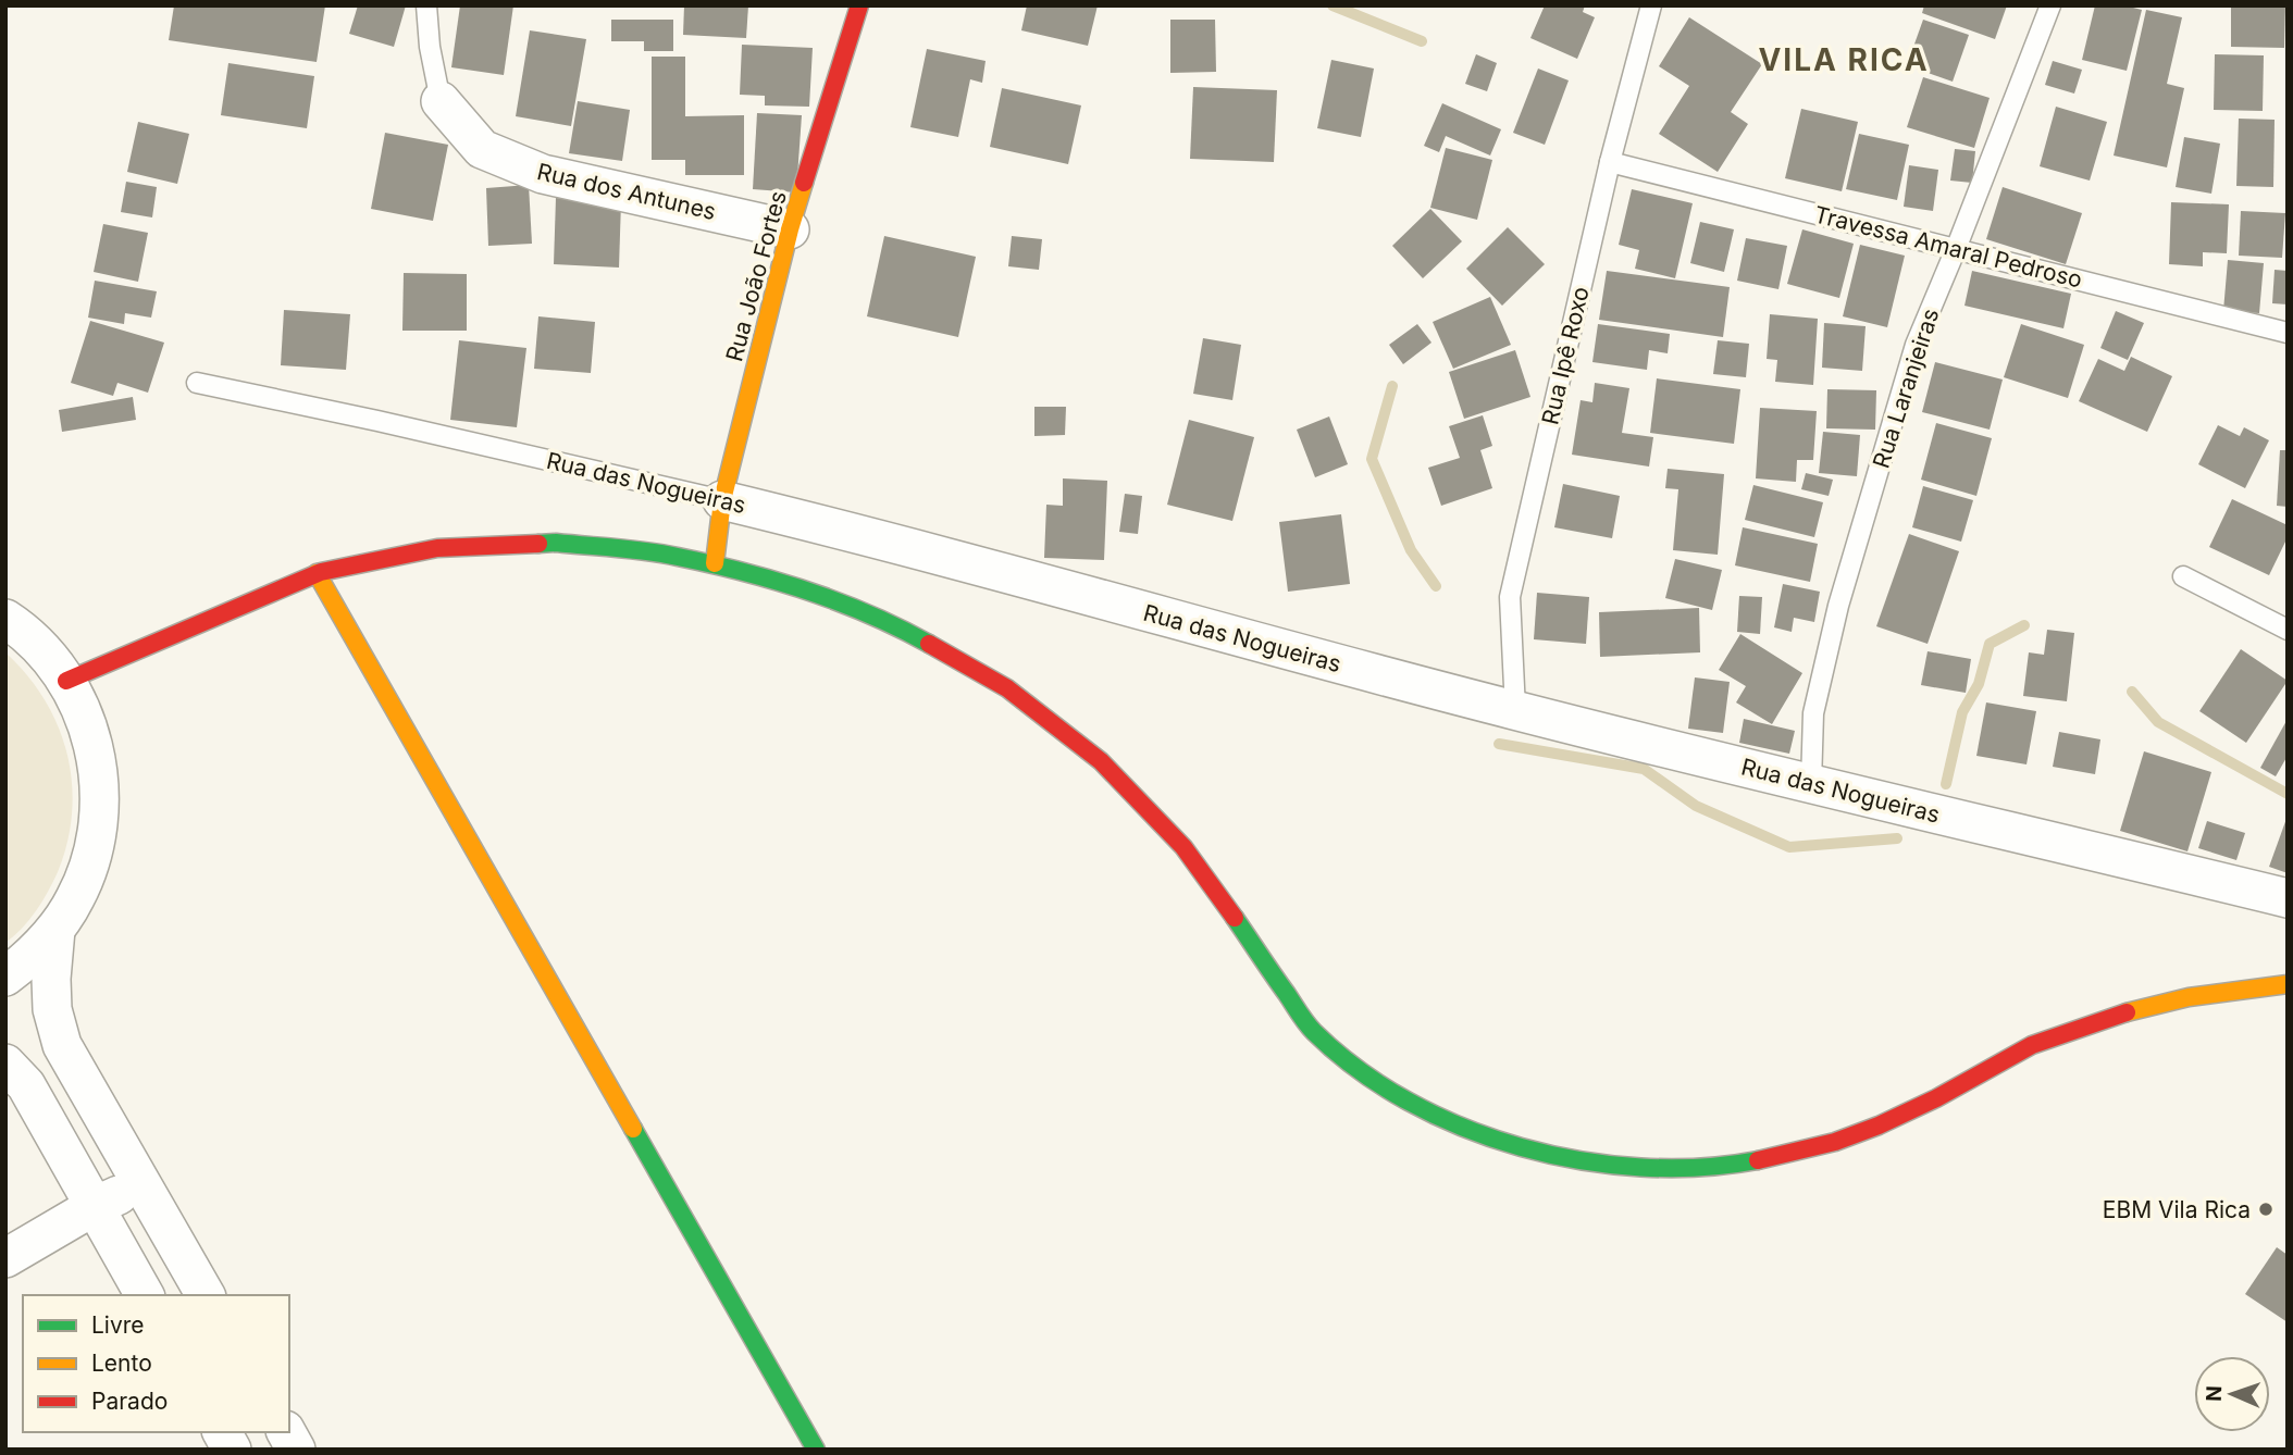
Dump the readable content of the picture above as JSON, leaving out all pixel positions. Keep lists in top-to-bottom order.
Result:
{
  "streets": {
    "street": ["Rua dos Antunes", "Rua João Fortes", "Rua das Nogueiras"],
    "lane": ["Travessa Amaral Pedroso", "Rua Ipê Roxo", "Rua Laranjeiras"]
  },
  "crossings": [
    ["Rua dos Antunes", "Rua João Fortes"],
    ["Travessa Amaral Pedroso", "Rua Ipê Roxo"],
    ["Travessa Amaral Pedroso", "Rua Laranjeiras"],
    ["Rua João Fortes", "Rua das Nogueiras"],
    ["Rua Ipê Roxo", "Rua das Nogueiras"],
    ["Rua Laranjeiras", "Rua das Nogueiras"]
  ],
  "districts": ["VILA RICA"],
  "places": ["EBM Vila Rica"],
  "legend": ["Livre", "Lento", "Parado"],
  "north": "left"
}
